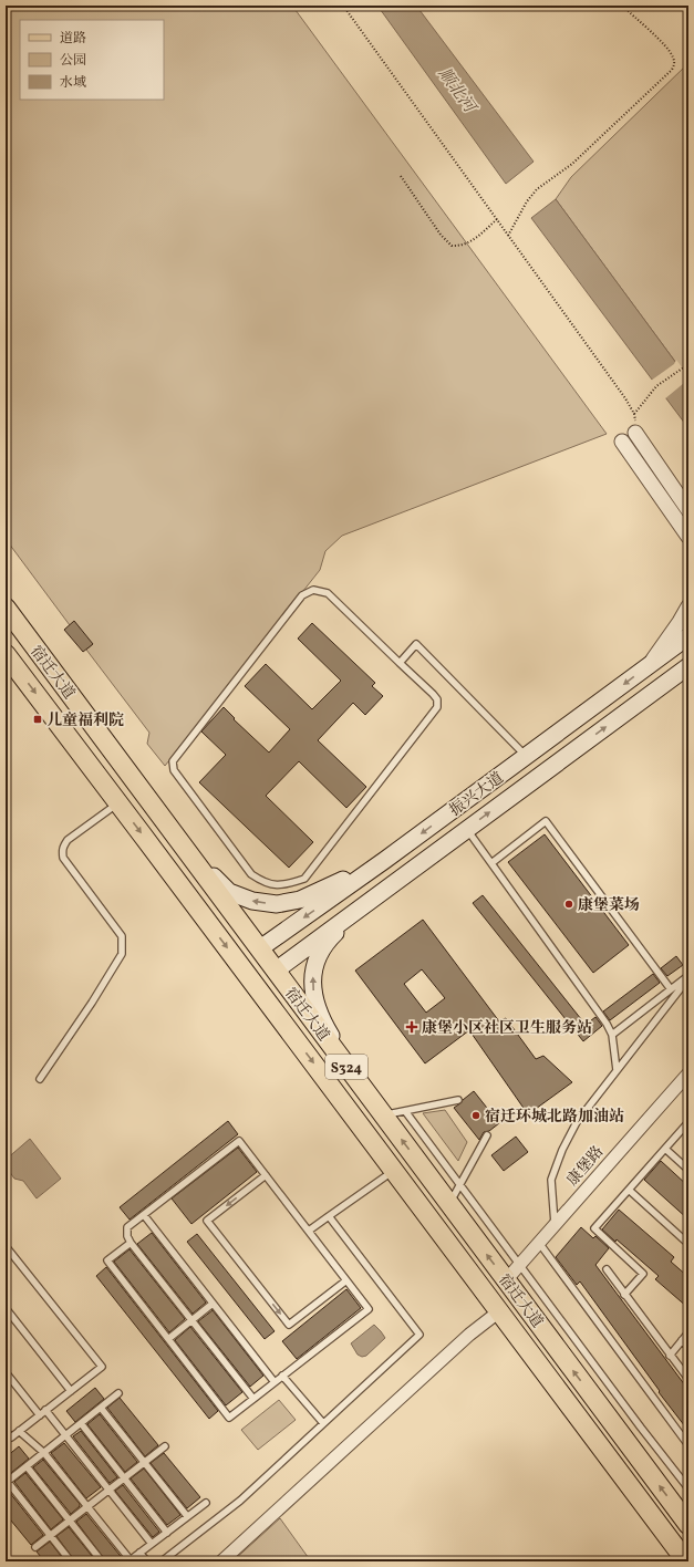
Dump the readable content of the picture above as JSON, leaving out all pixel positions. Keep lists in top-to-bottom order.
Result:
{
  "streets": {
    "main road": ["宿迁大道", "振兴大道", "S324"],
    "street": ["康堡路"]
  },
  "crossings": [
    ["宿迁大道", "振兴大道"],
    ["宿迁大道", "康堡路"]
  ],
  "water": ["顺北河"],
  "places": {
    "transit": ["儿童福利院"],
    "other": ["康堡菜场", "宿迁环城北路加油站"],
    "health": ["康堡小区社区卫生服务站"]
  },
  "legend": ["道路", "公园", "水域"]
}
